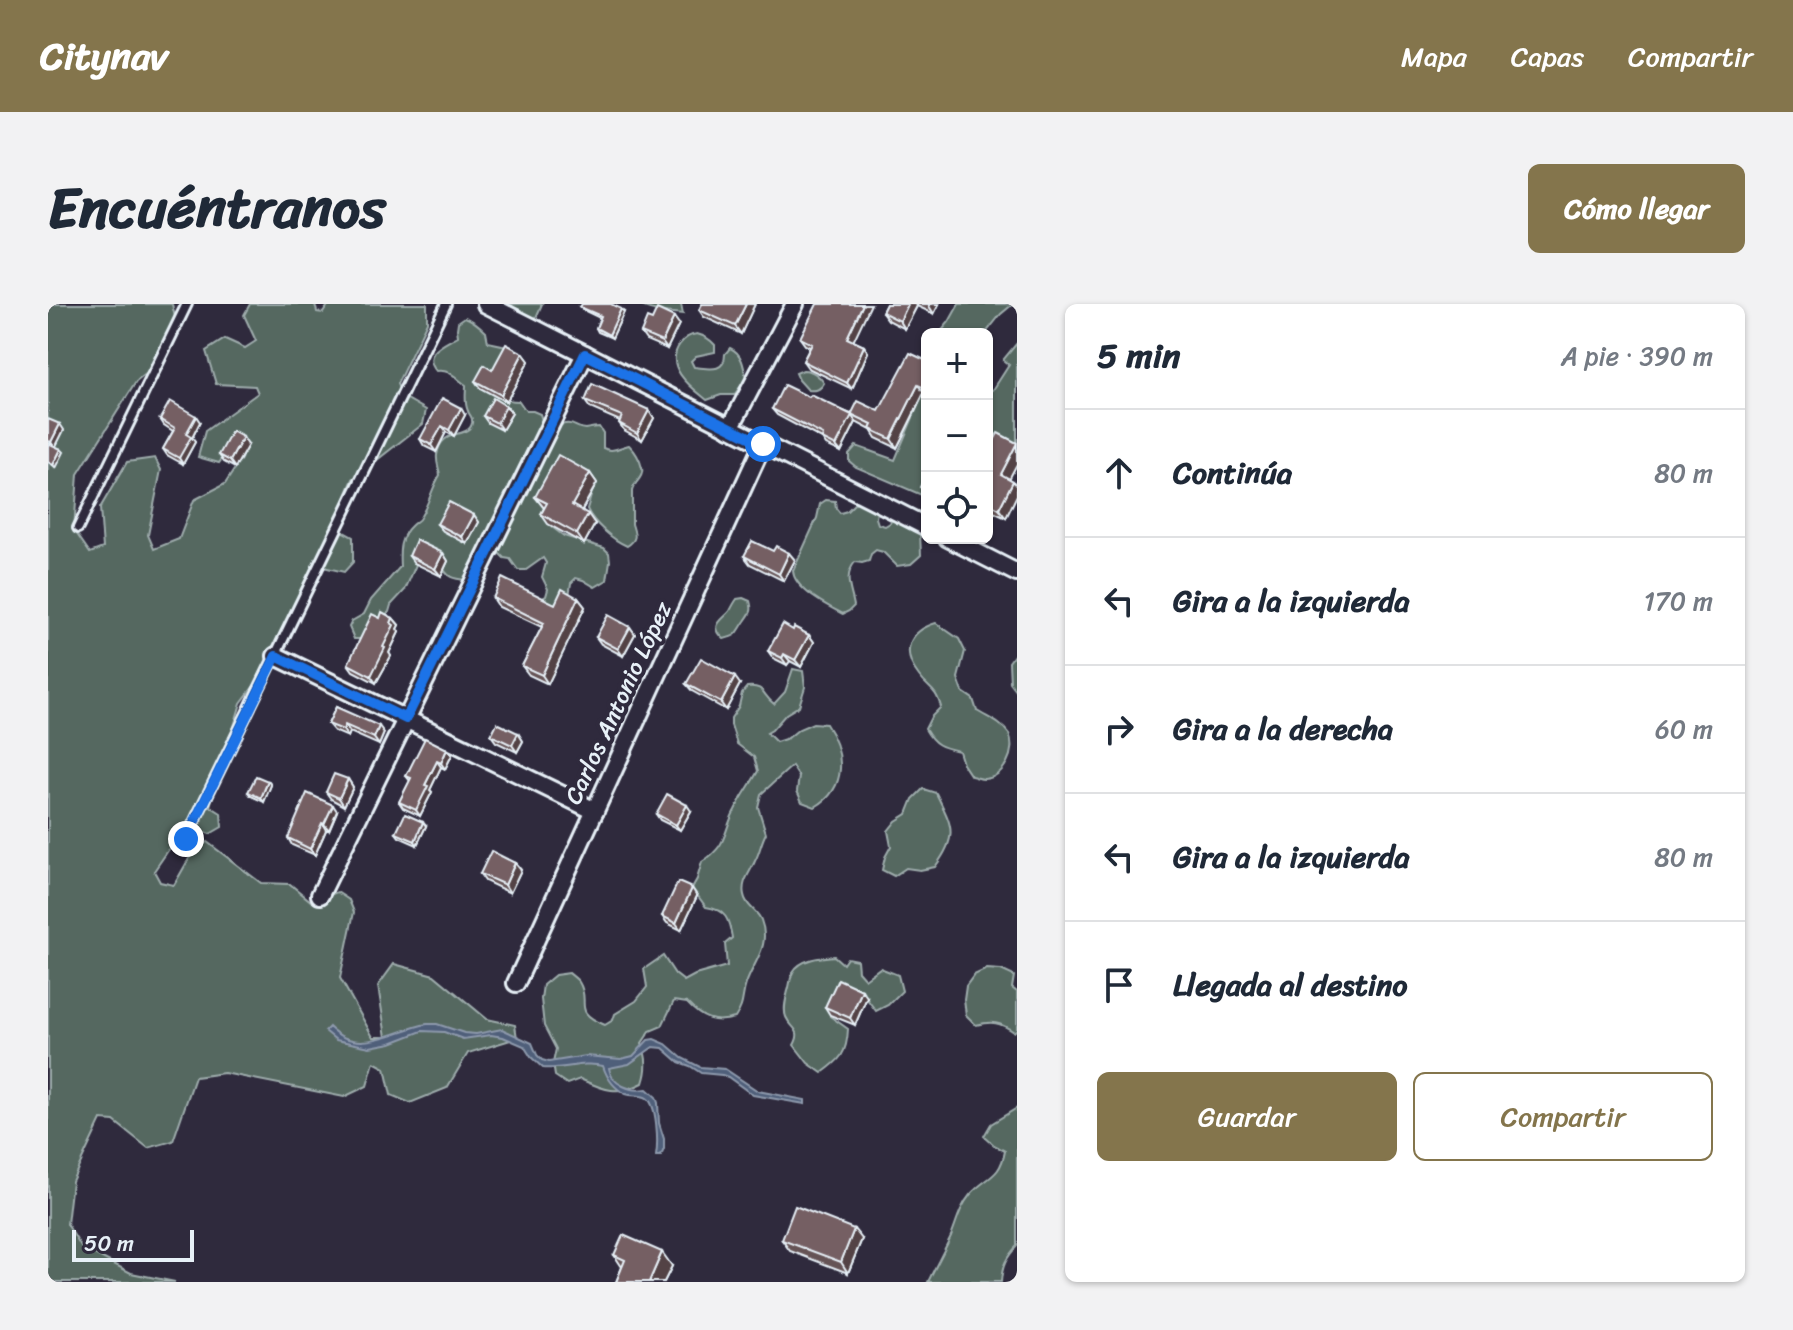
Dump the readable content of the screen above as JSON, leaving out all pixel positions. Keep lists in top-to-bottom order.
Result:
{
  "streets": {
    "street": ["Carlos Antonio López"]
  },
  "scale_bar": "50 m",
  "page": {
    "header": "Citynav",
    "nav": ["Mapa", "Capas", "Compartir"],
    "title": "Encuéntranos",
    "buttons": [
      "Cómo llegar",
      ["Guardar", "Compartir"]
    ],
    "heading": ["5 min", "A pie · 390 m"],
    "map_buttons": ["+", "−"],
    "list": [
      ["Continúa", "80 m"],
      ["Gira a la izquierda", "170 m"],
      ["Gira a la derecha", "60 m"],
      ["Gira a la izquierda", "80 m"],
      "Llegada al destino"
    ],
    "scale": "50 m"
  }
}
